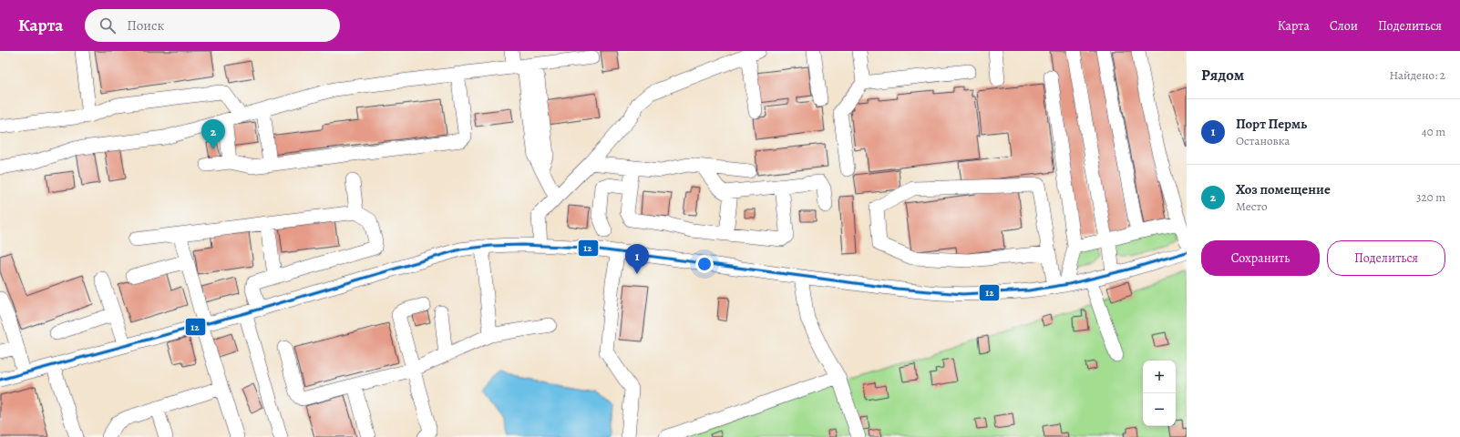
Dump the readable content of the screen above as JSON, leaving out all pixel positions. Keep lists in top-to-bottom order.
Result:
{
  "lines": ["transit line 12"],
  "page": {
    "header": "Карта",
    "search": "Поиск",
    "nav": ["Карта", "Слои", "Поделиться"],
    "heading": ["Рядом", "Найдено: 2"],
    "list": [
      {
        "mark": "1",
        "name": "Порт Пермь",
        "note": "Остановка",
        "value": "40 m"
      },
      {
        "mark": "2",
        "name": "Хоз помещение",
        "note": "Место",
        "value": "320 m"
      }
    ],
    "pins": ["2", "1"],
    "buttons": ["Сохранить", "Поделиться"],
    "map_buttons": ["+", "−"]
  }
}
